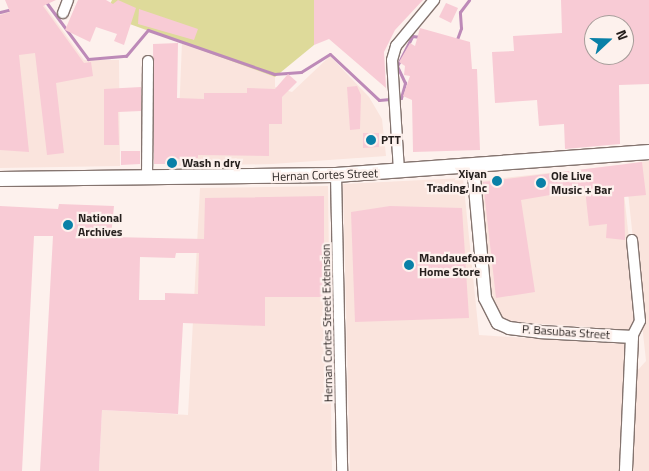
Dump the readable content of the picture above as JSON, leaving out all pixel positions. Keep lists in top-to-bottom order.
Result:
{
  "streets": {
    "main road": ["Hernan Cortes Street"],
    "street": ["Hernan Cortes Street Extension", "P. Basubas Street"]
  },
  "crossings": [
    ["Hernan Cortes Street", "Hernan Cortes Street Extension"],
    ["Hernan Cortes Street", "P. Basubas Street"]
  ],
  "places": [
    "PTT",
    "Wash n dry",
    "Xiyan Trading, Inc",
    "Ole Live Music + Bar",
    "National Archives",
    "Mandauefoam Home Store"
  ],
  "north": "right"
}
